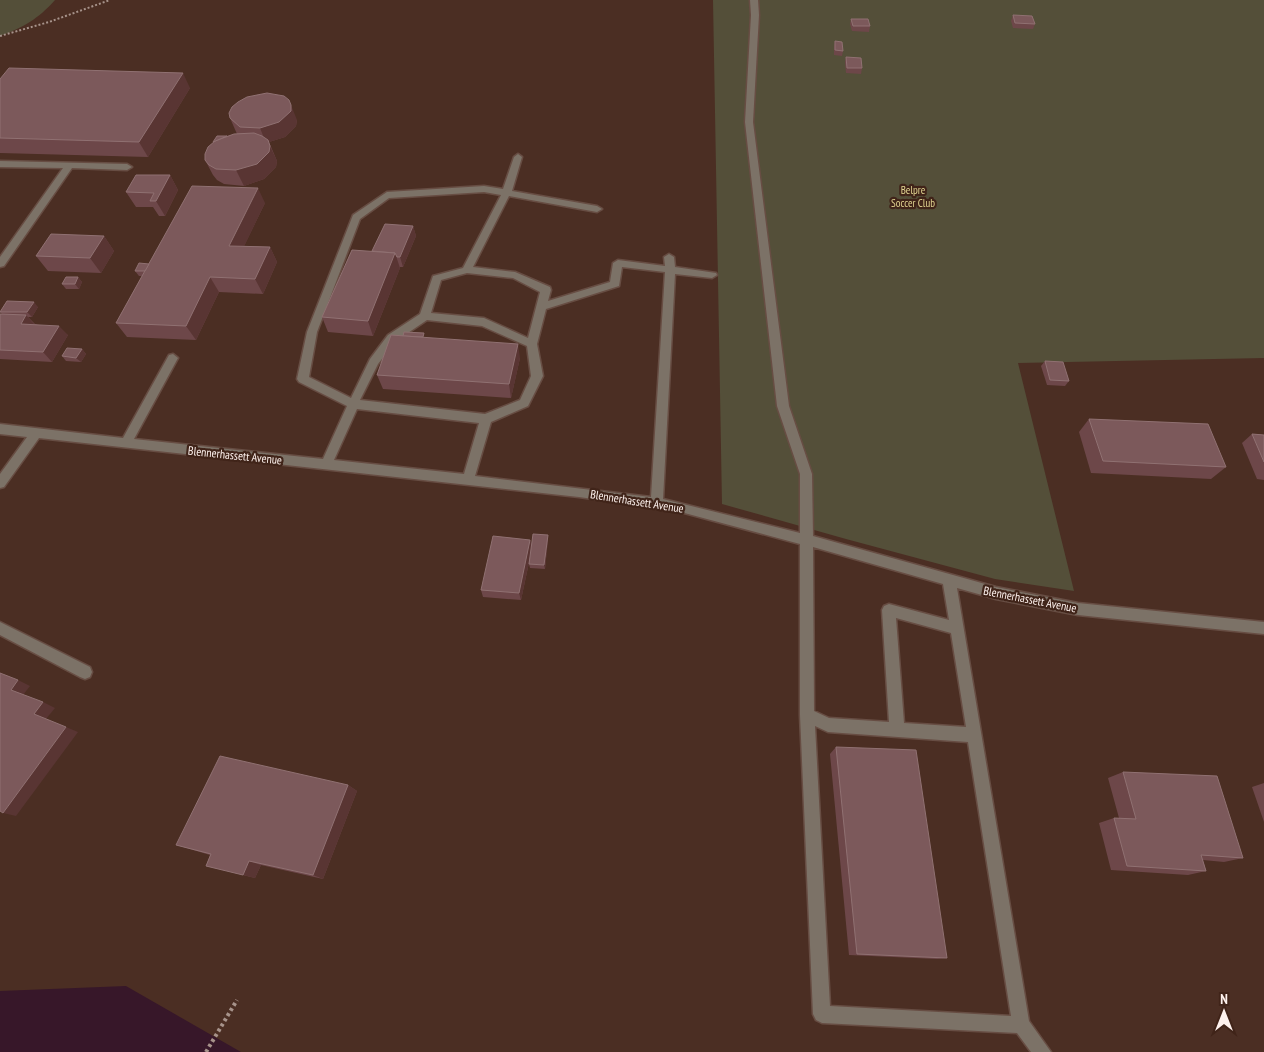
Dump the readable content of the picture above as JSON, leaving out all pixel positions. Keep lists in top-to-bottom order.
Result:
{
  "streets": {
    "street": ["Blennerhassett Avenue"]
  },
  "parks": ["Belpre Soccer Club"],
  "north": "top"
}
